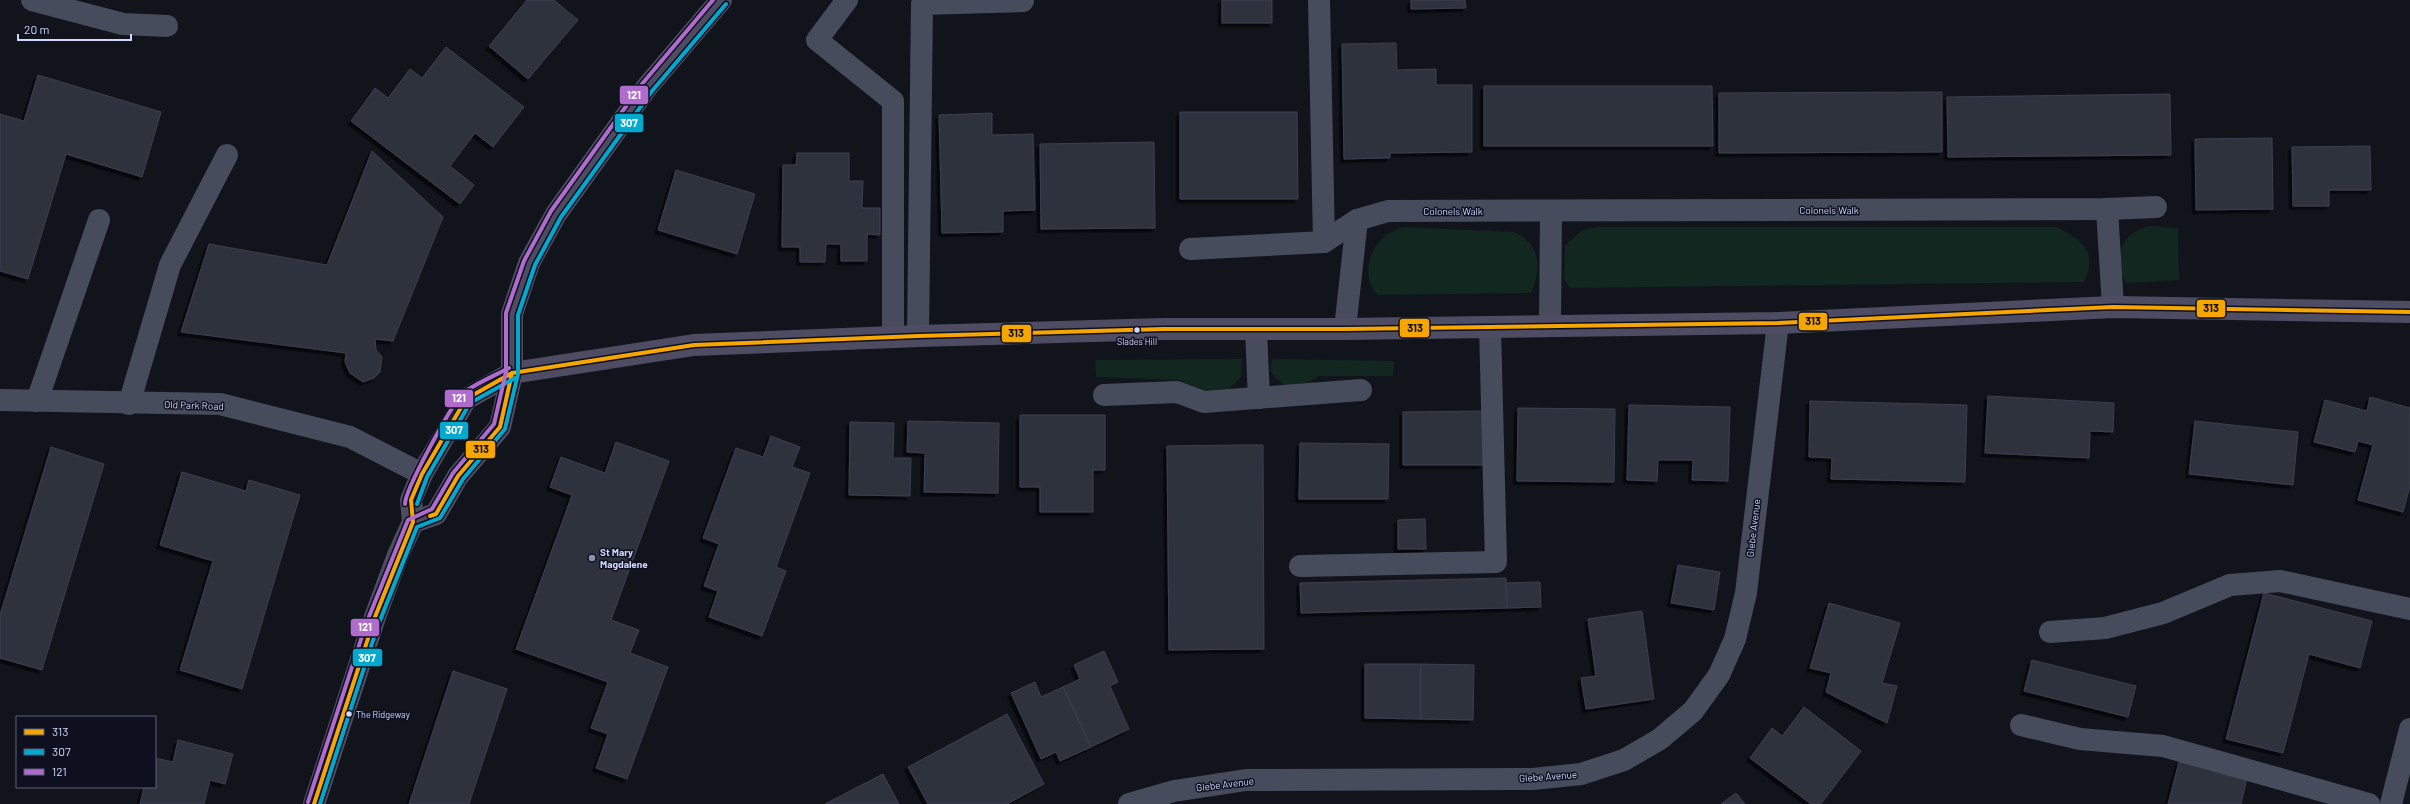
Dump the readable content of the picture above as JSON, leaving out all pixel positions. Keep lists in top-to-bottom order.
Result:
{
  "streets": {
    "street": ["Colonels Walk", "Old Park Road", "Glebe Avenue"]
  },
  "places": ["Slades Hill", "St Mary Magdalene", "The Ridgeway"],
  "lines": ["transit line 121", "transit line 307", "transit line 313"],
  "legend": ["313", "307", "121"],
  "scale_bar": "20 m"
}
